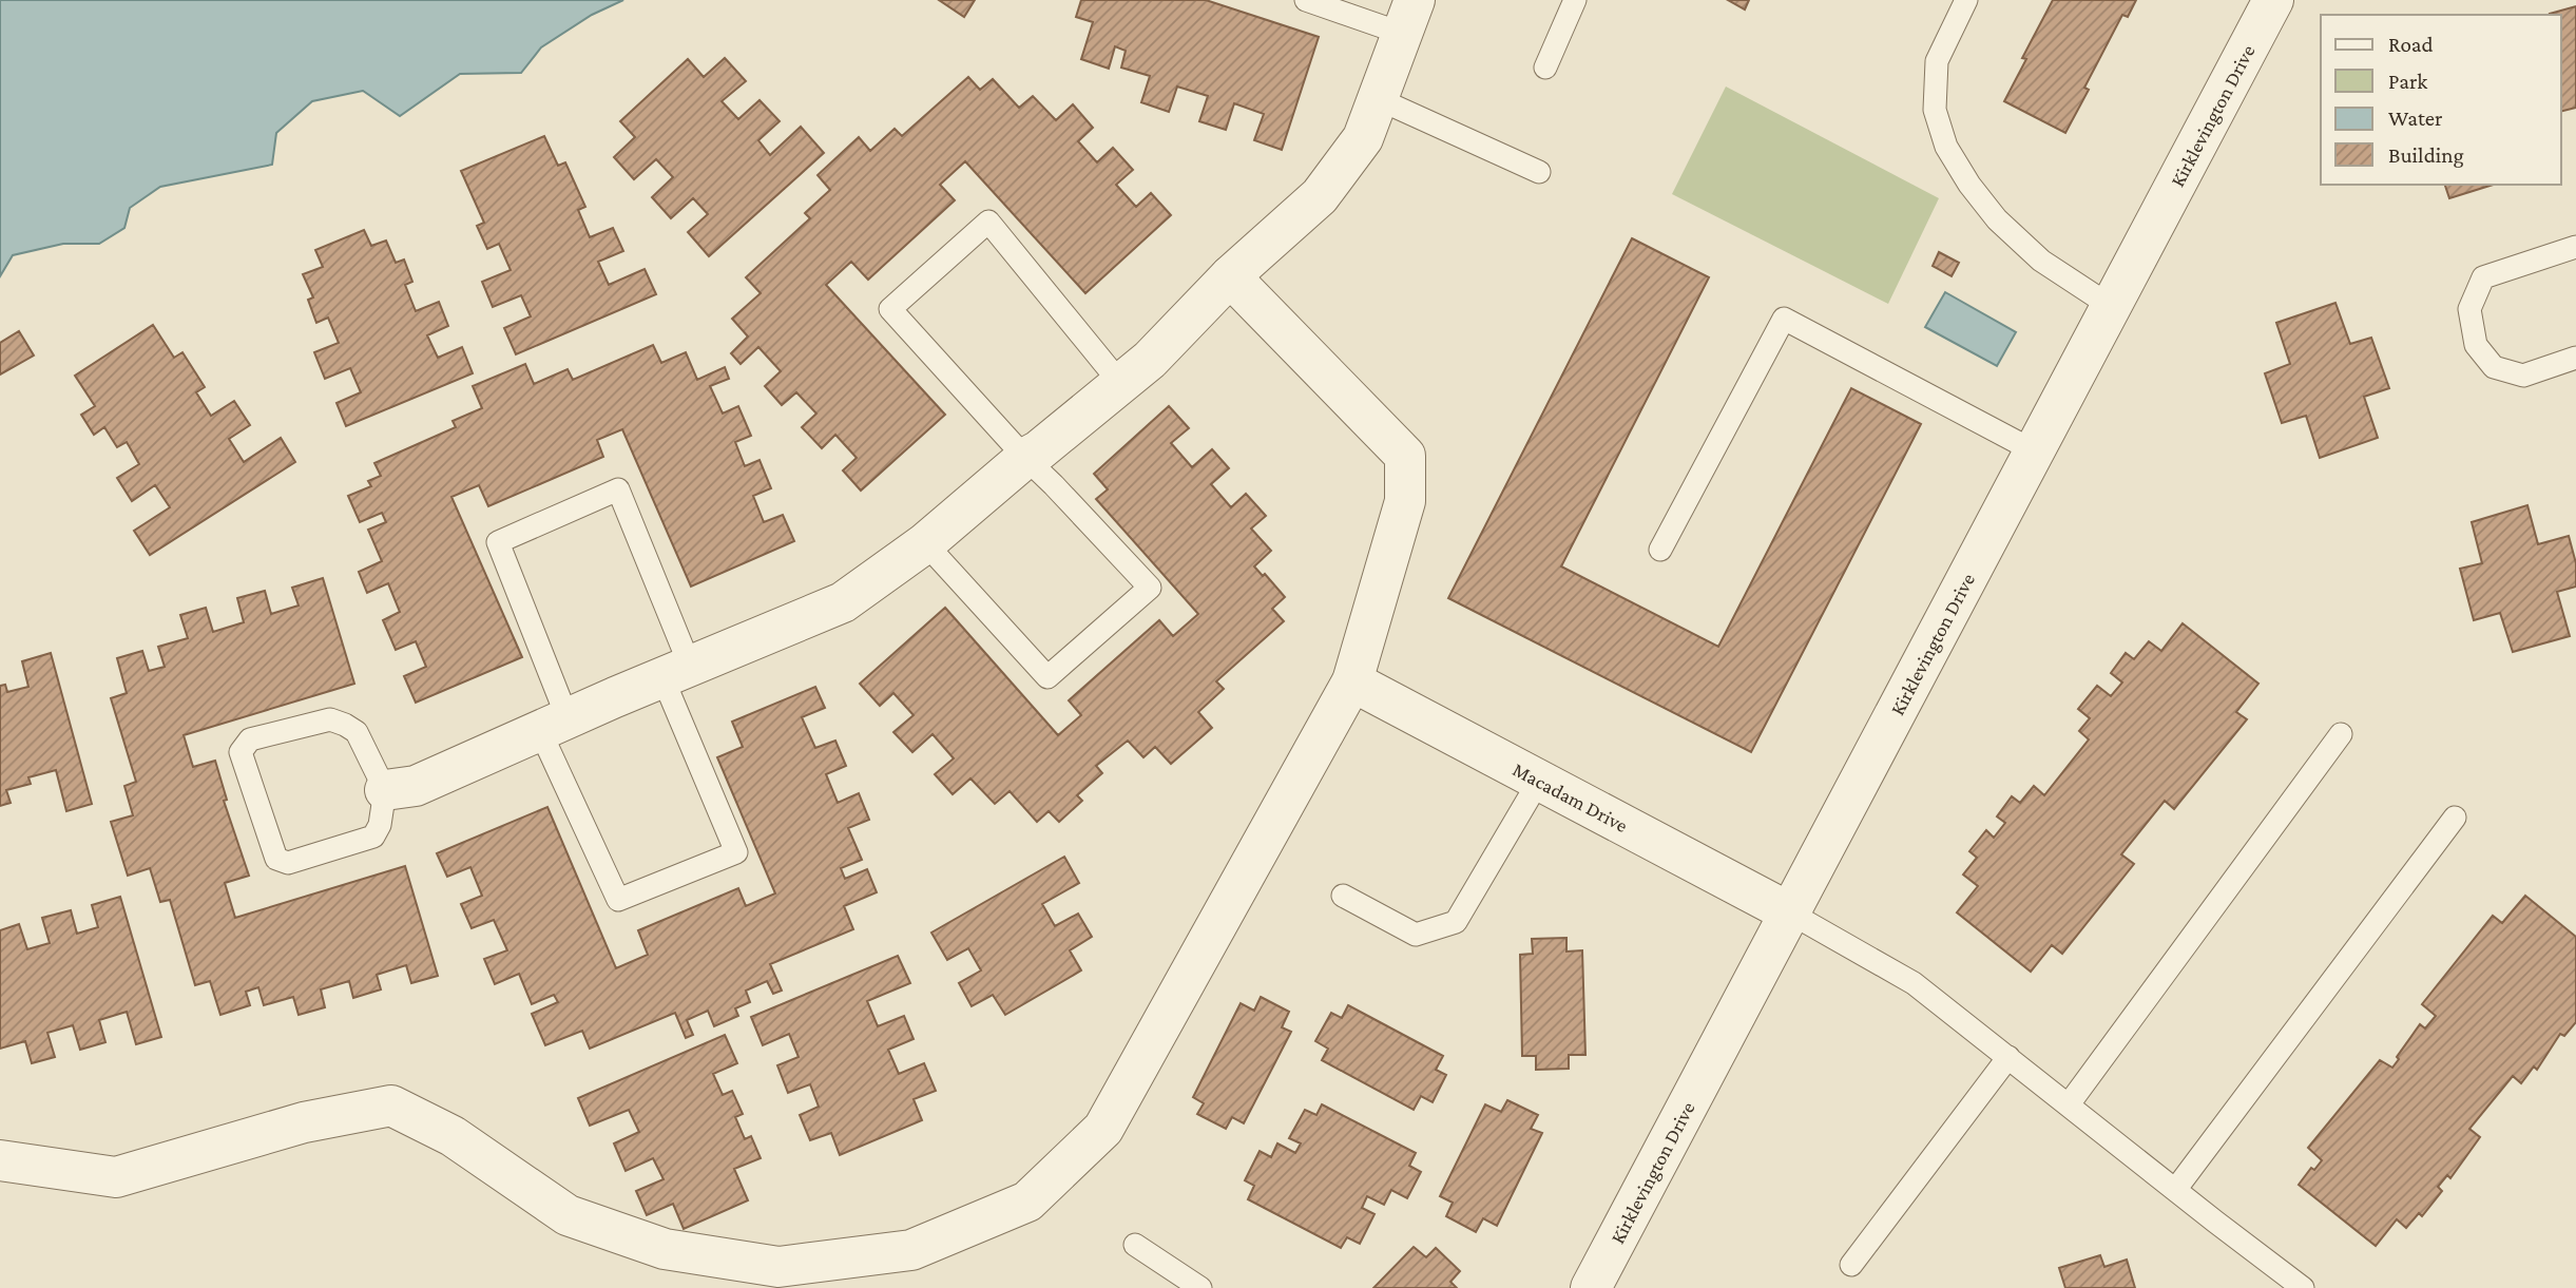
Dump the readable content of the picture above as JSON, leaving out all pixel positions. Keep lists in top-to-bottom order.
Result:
{
  "streets": {
    "street": ["Kirklevington Drive", "Macadam Drive"]
  },
  "crossings": [
    ["Kirklevington Drive", "Macadam Drive"]
  ],
  "legend": [
    "Road",
    "Park",
    "Water",
    "Building"
  ]
}
